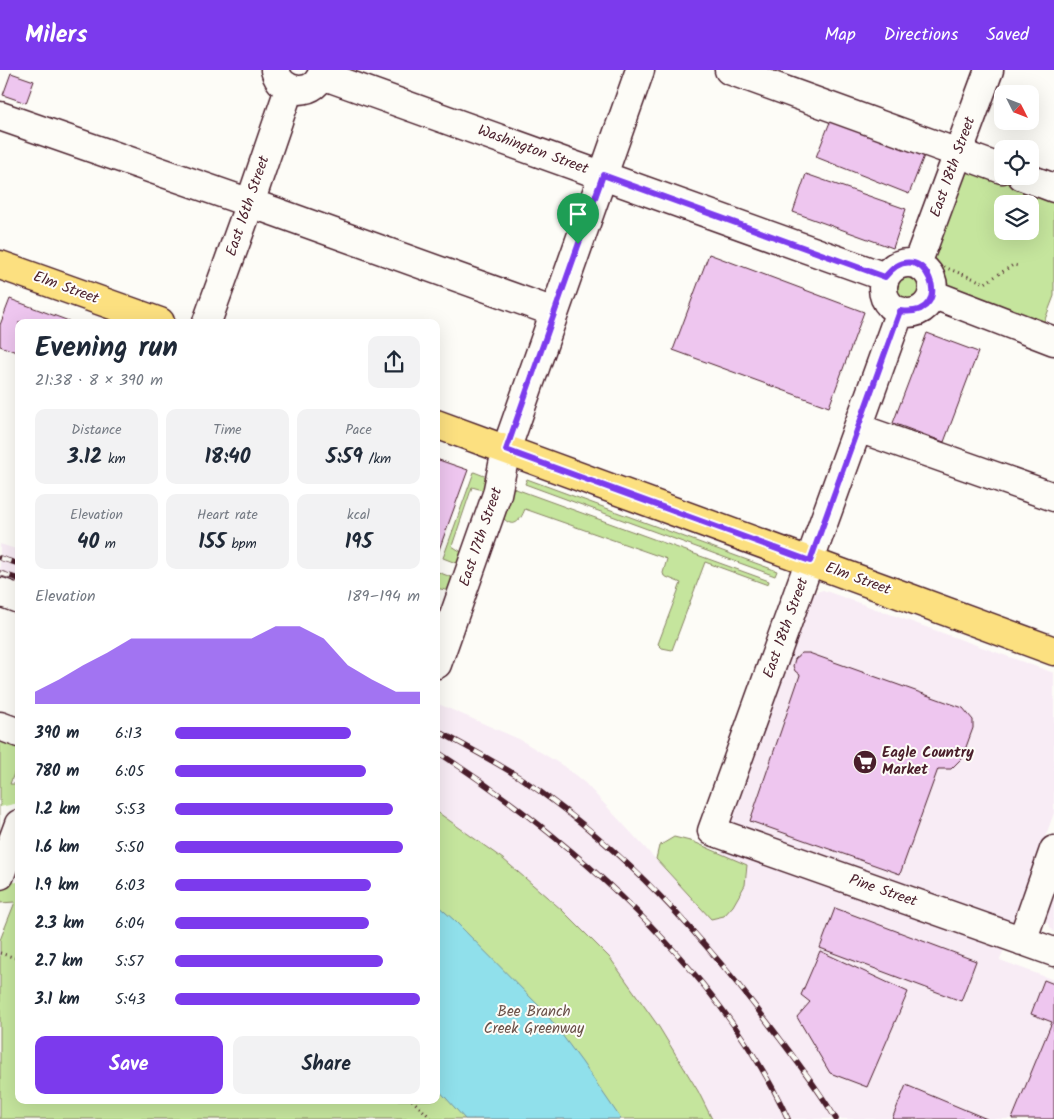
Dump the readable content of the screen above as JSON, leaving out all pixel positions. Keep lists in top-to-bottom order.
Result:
{
  "streets": {
    "main road": ["Elm Street"],
    "street": [
      "Washington Street",
      "East 18th Street",
      "East 16th Street",
      "East 17th Street",
      "Pine Street"
    ]
  },
  "crossings": [
    ["Washington Street", "East 18th Street"],
    ["Washington Street", "East 17th Street"],
    ["East 18th Street", "Elm Street"],
    ["East 18th Street", "Pine Street"],
    ["Elm Street", "East 17th Street"]
  ],
  "parks": ["Bee Branch Creek Greenway"],
  "places": {
    "supermarket": ["Eagle Country Market"]
  },
  "north": "bottom right",
  "page": {
    "header": "Milers",
    "nav": ["Map", "Directions", "Saved"],
    "heading": ["Evening run", "21:38 · 8 × 390 m"],
    "stats": [
      ["Distance", "3.12 km"],
      ["Time", "18:40"],
      ["Pace", "5:59 /km"],
      ["Elevation", "40 m"],
      ["Heart rate", "155 bpm"],
      ["kcal", "195"]
    ],
    "chart": ["Elevation", "189–194 m"],
    "list": [
      {
        "name": "390 m",
        "note": "6:13"
      },
      {
        "name": "780 m",
        "note": "6:05"
      },
      {
        "name": "1.2 km",
        "note": "5:53"
      },
      {
        "name": "1.6 km",
        "note": "5:50"
      },
      {
        "name": "1.9 km",
        "note": "6:03"
      },
      {
        "name": "2.3 km",
        "note": "6:04"
      },
      {
        "name": "2.7 km",
        "note": "5:57"
      },
      {
        "name": "3.1 km",
        "note": "5:43"
      }
    ],
    "buttons": ["Save", "Share"]
  }
}
